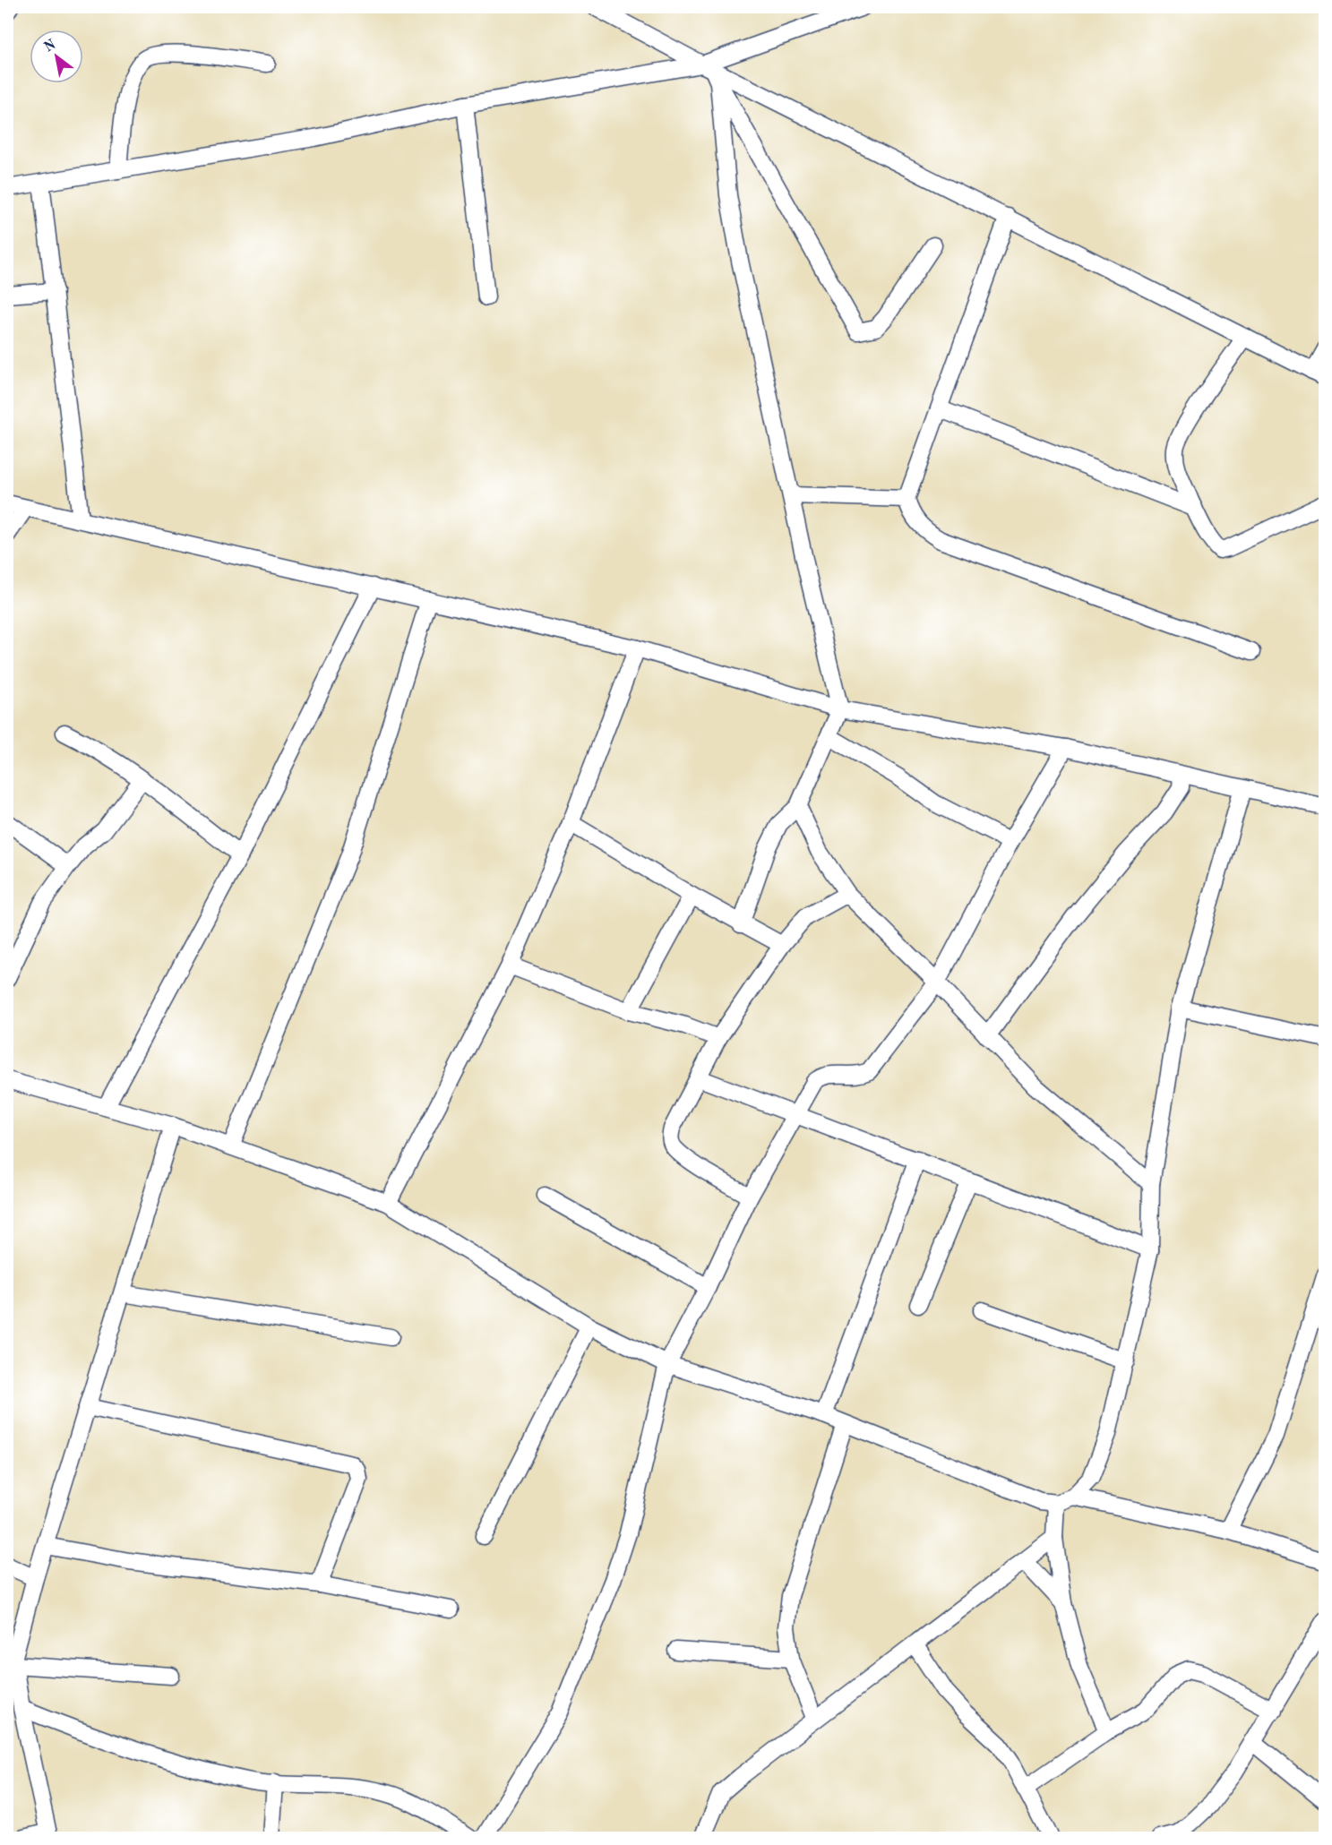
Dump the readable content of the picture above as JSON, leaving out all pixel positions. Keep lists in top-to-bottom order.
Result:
{
  "north": "top left"
}
